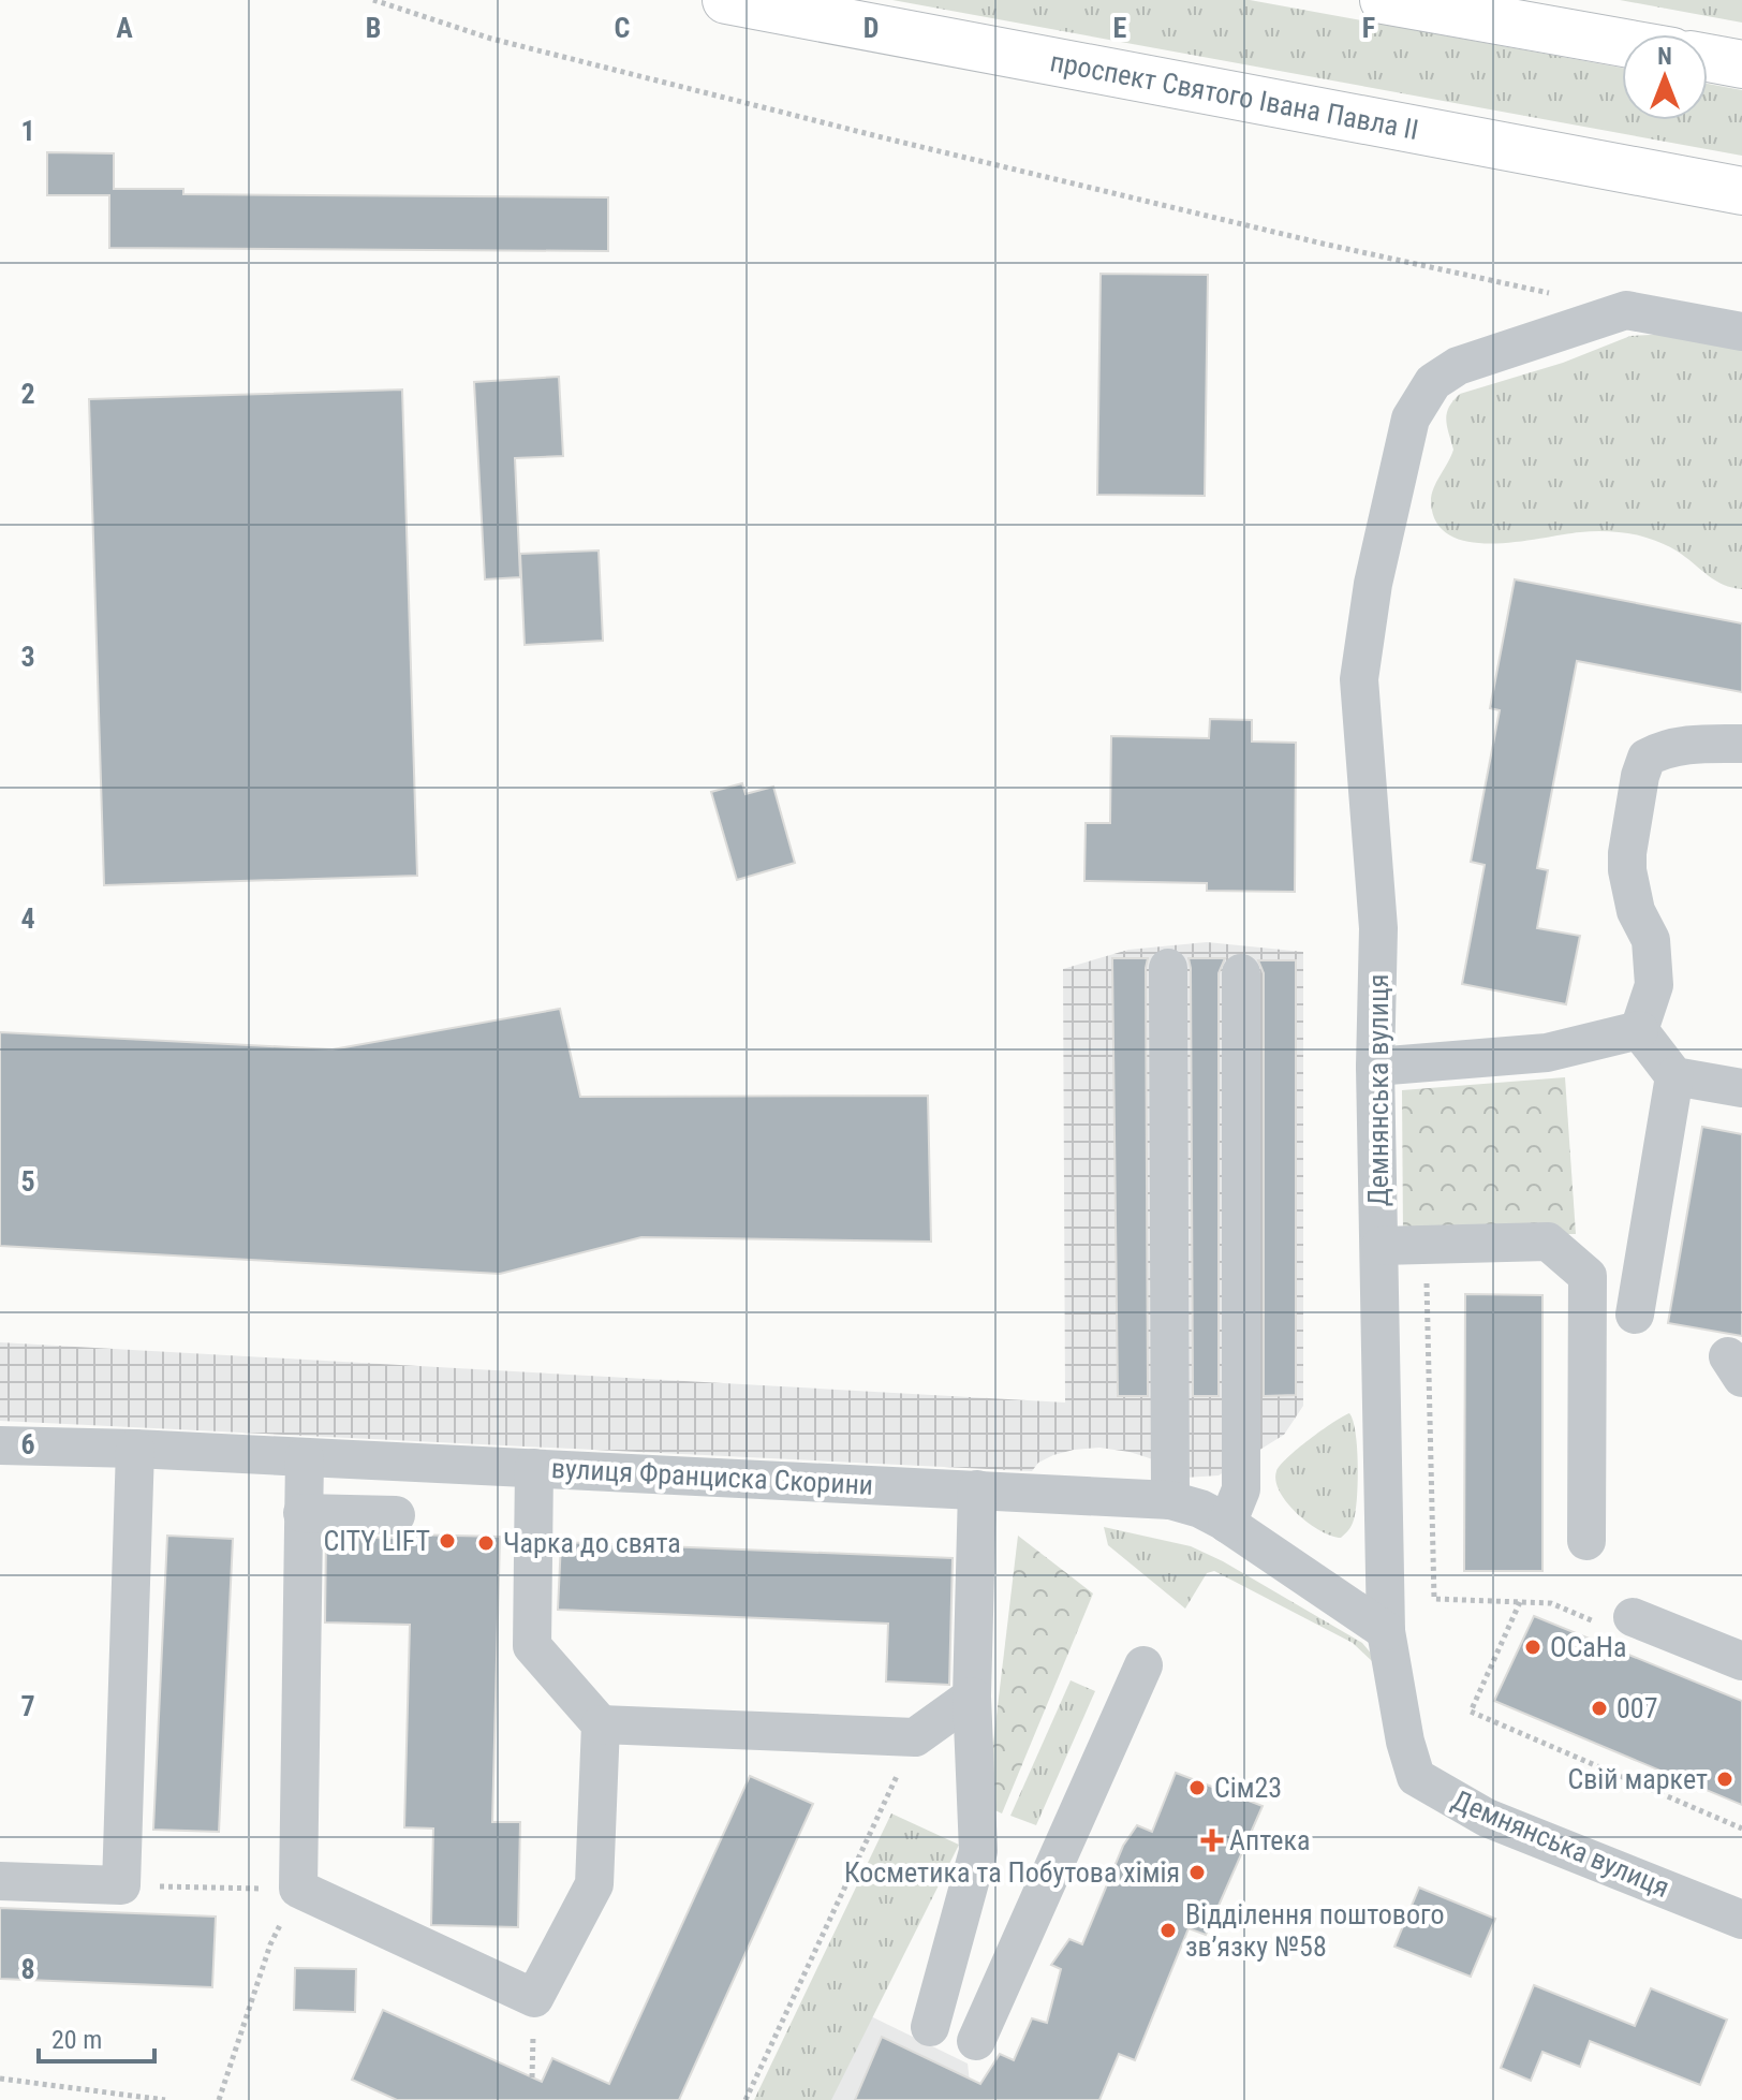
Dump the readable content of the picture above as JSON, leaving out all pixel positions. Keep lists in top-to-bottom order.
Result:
{
  "streets": {
    "main road": ["проспект Святого Івана Павла II"],
    "street": ["Демнянська вулиця", "вулиця Франциска Скорини"]
  },
  "crossings": [
    ["Демнянська вулиця", "вулиця Франциска Скорини"]
  ],
  "places": {
    "other": [
      "CITY LIFT",
      "Чарка до свята",
      "ОСаНа",
      "007",
      "Свій маркет",
      "Сім23",
      "Косметика та Побутова хімія",
      "Відділення поштового зв’язку №58"
    ],
    "health": ["Аптека"]
  },
  "scale_bar": "20 m",
  "north": "top",
  "grid": {
    "columns": [
      "A",
      "B",
      "C",
      "D",
      "E",
      "F"
    ],
    "rows": [
      "1",
      "2",
      "3",
      "4",
      "5",
      "6",
      "7",
      "8"
    ]
  }
}
